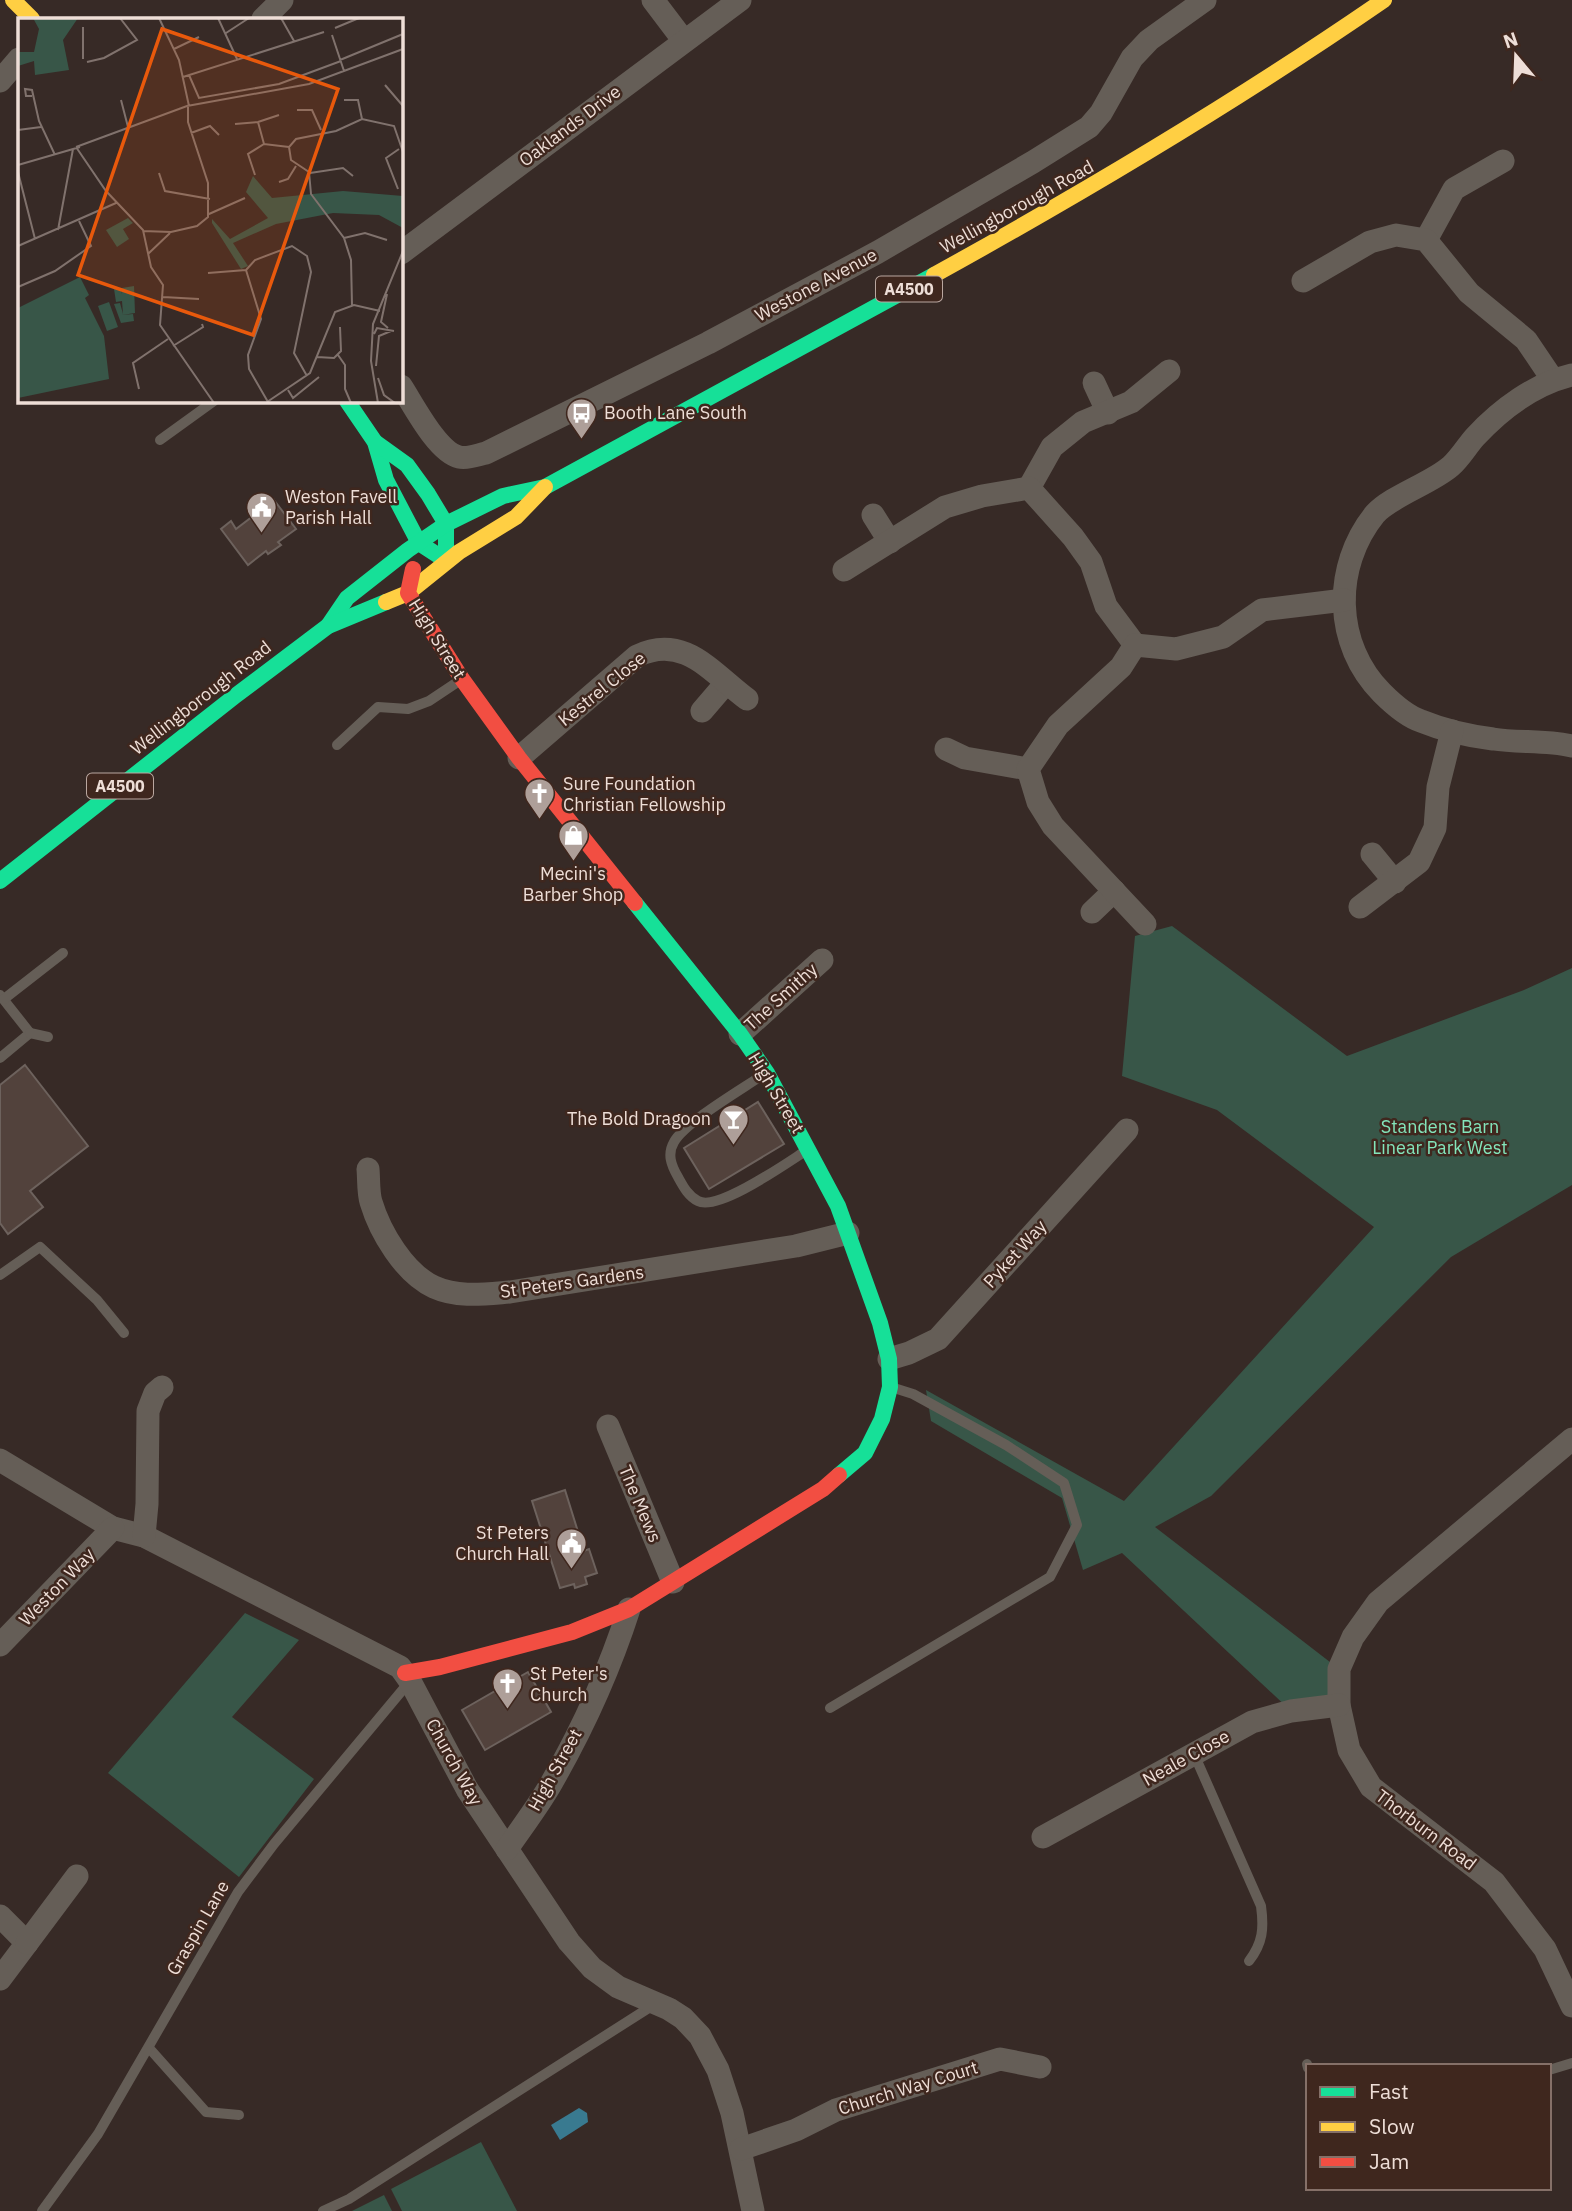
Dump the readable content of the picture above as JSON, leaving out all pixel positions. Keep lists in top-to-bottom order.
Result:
{
  "streets": {
    "street": [
      "Oaklands Drive",
      "Wellingborough Road",
      "Westone Avenue",
      "A4500",
      "High Street",
      "Kestrel Close",
      "The Smithy",
      "Pyket Way",
      "St Peters Gardens",
      "The Mews",
      "Weston Way",
      "Neale Close",
      "Church Way",
      "Thorburn Road",
      "Church Way Court"
    ],
    "lane": ["Graspin Lane"]
  },
  "crossings": [
    ["Wellingborough Road", "High Street"],
    ["High Street", "Kestrel Close"],
    ["High Street", "The Smithy"],
    ["High Street", "Pyket Way"],
    ["High Street", "St Peters Gardens"],
    ["High Street", "The Mews"],
    ["High Street", "Church Way"],
    ["High Street", "Graspin Lane"],
    ["Weston Way", "Church Way"],
    ["Neale Close", "Thorburn Road"],
    ["Church Way", "Graspin Lane"],
    ["Church Way", "Church Way Court"]
  ],
  "parks": ["Standens Barn Linear Park West"],
  "places": {
    "bus stop": ["Booth Lane South"],
    "public building": ["Weston Favell Parish Hall", "St Peters Church Hall"],
    "church": ["Sure Foundation Christian Fellowship", "St Peter's Church"],
    "shop": ["Mecini's Barber Shop"],
    "bar": ["The Bold Dragoon"]
  },
  "legend": ["Fast", "Slow", "Jam"],
  "north": "top"
}
